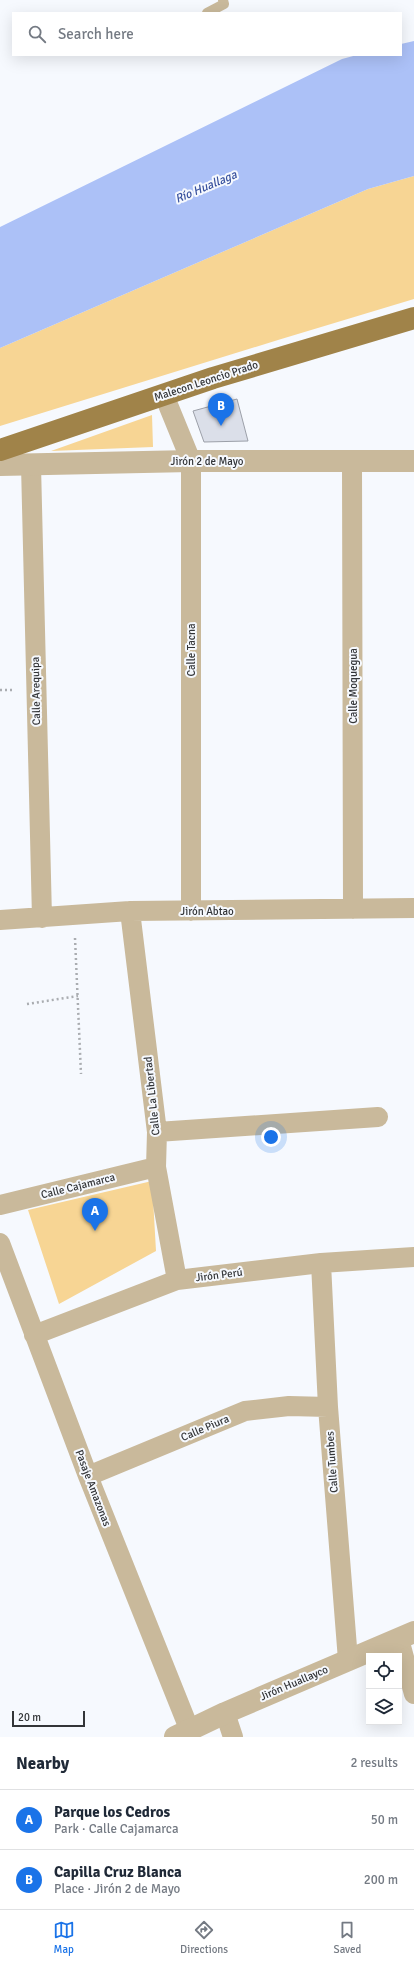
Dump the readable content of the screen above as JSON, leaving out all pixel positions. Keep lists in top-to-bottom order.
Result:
{
  "streets": {
    "main road": ["Malecon Leoncio Prado"],
    "street": [
      "Jirón 2 de Mayo",
      "Calle Tacna",
      "Calle Moquegua",
      "Calle Arequipa",
      "Jirón Abtao",
      "Calle La Libertad",
      "Calle Cajamarca",
      "Jirón Perú",
      "Calle Piura",
      "Calle Tumbes",
      "Pasaje Amazonas",
      "Jirón Huallayco"
    ]
  },
  "crossings": [
    ["Malecon Leoncio Prado", "Calle Tacna"],
    ["Jirón 2 de Mayo", "Calle Tacna"],
    ["Jirón 2 de Mayo", "Calle Moquegua"],
    ["Jirón 2 de Mayo", "Calle Arequipa"],
    ["Calle Tacna", "Jirón Abtao"],
    ["Calle Moquegua", "Jirón Abtao"],
    ["Calle Arequipa", "Jirón Abtao"],
    ["Jirón Abtao", "Calle La Libertad"],
    ["Calle La Libertad", "Calle Cajamarca"],
    ["Calle La Libertad", "Jirón Perú"],
    ["Jirón Perú", "Calle Tumbes"],
    ["Jirón Perú", "Pasaje Amazonas"],
    ["Calle Piura", "Calle Tumbes"],
    ["Calle Piura", "Pasaje Amazonas"],
    ["Calle Tumbes", "Jirón Huallayco"],
    ["Pasaje Amazonas", "Jirón Huallayco"]
  ],
  "water": ["Río Huallaga"],
  "scale_bar": "20 m",
  "page": {
    "search": "Search here",
    "pins": ["B", "A"],
    "scale": "20 m",
    "heading": ["Nearby", "2 results"],
    "list": [
      {
        "mark": "A",
        "name": "Parque los Cedros",
        "note": "Park · Calle Cajamarca",
        "value": "50 m"
      },
      {
        "mark": "B",
        "name": "Capilla Cruz Blanca",
        "note": "Place · Jirón 2 de Mayo",
        "value": "200 m"
      }
    ],
    "nav": ["Map", "Directions", "Saved"]
  }
}
